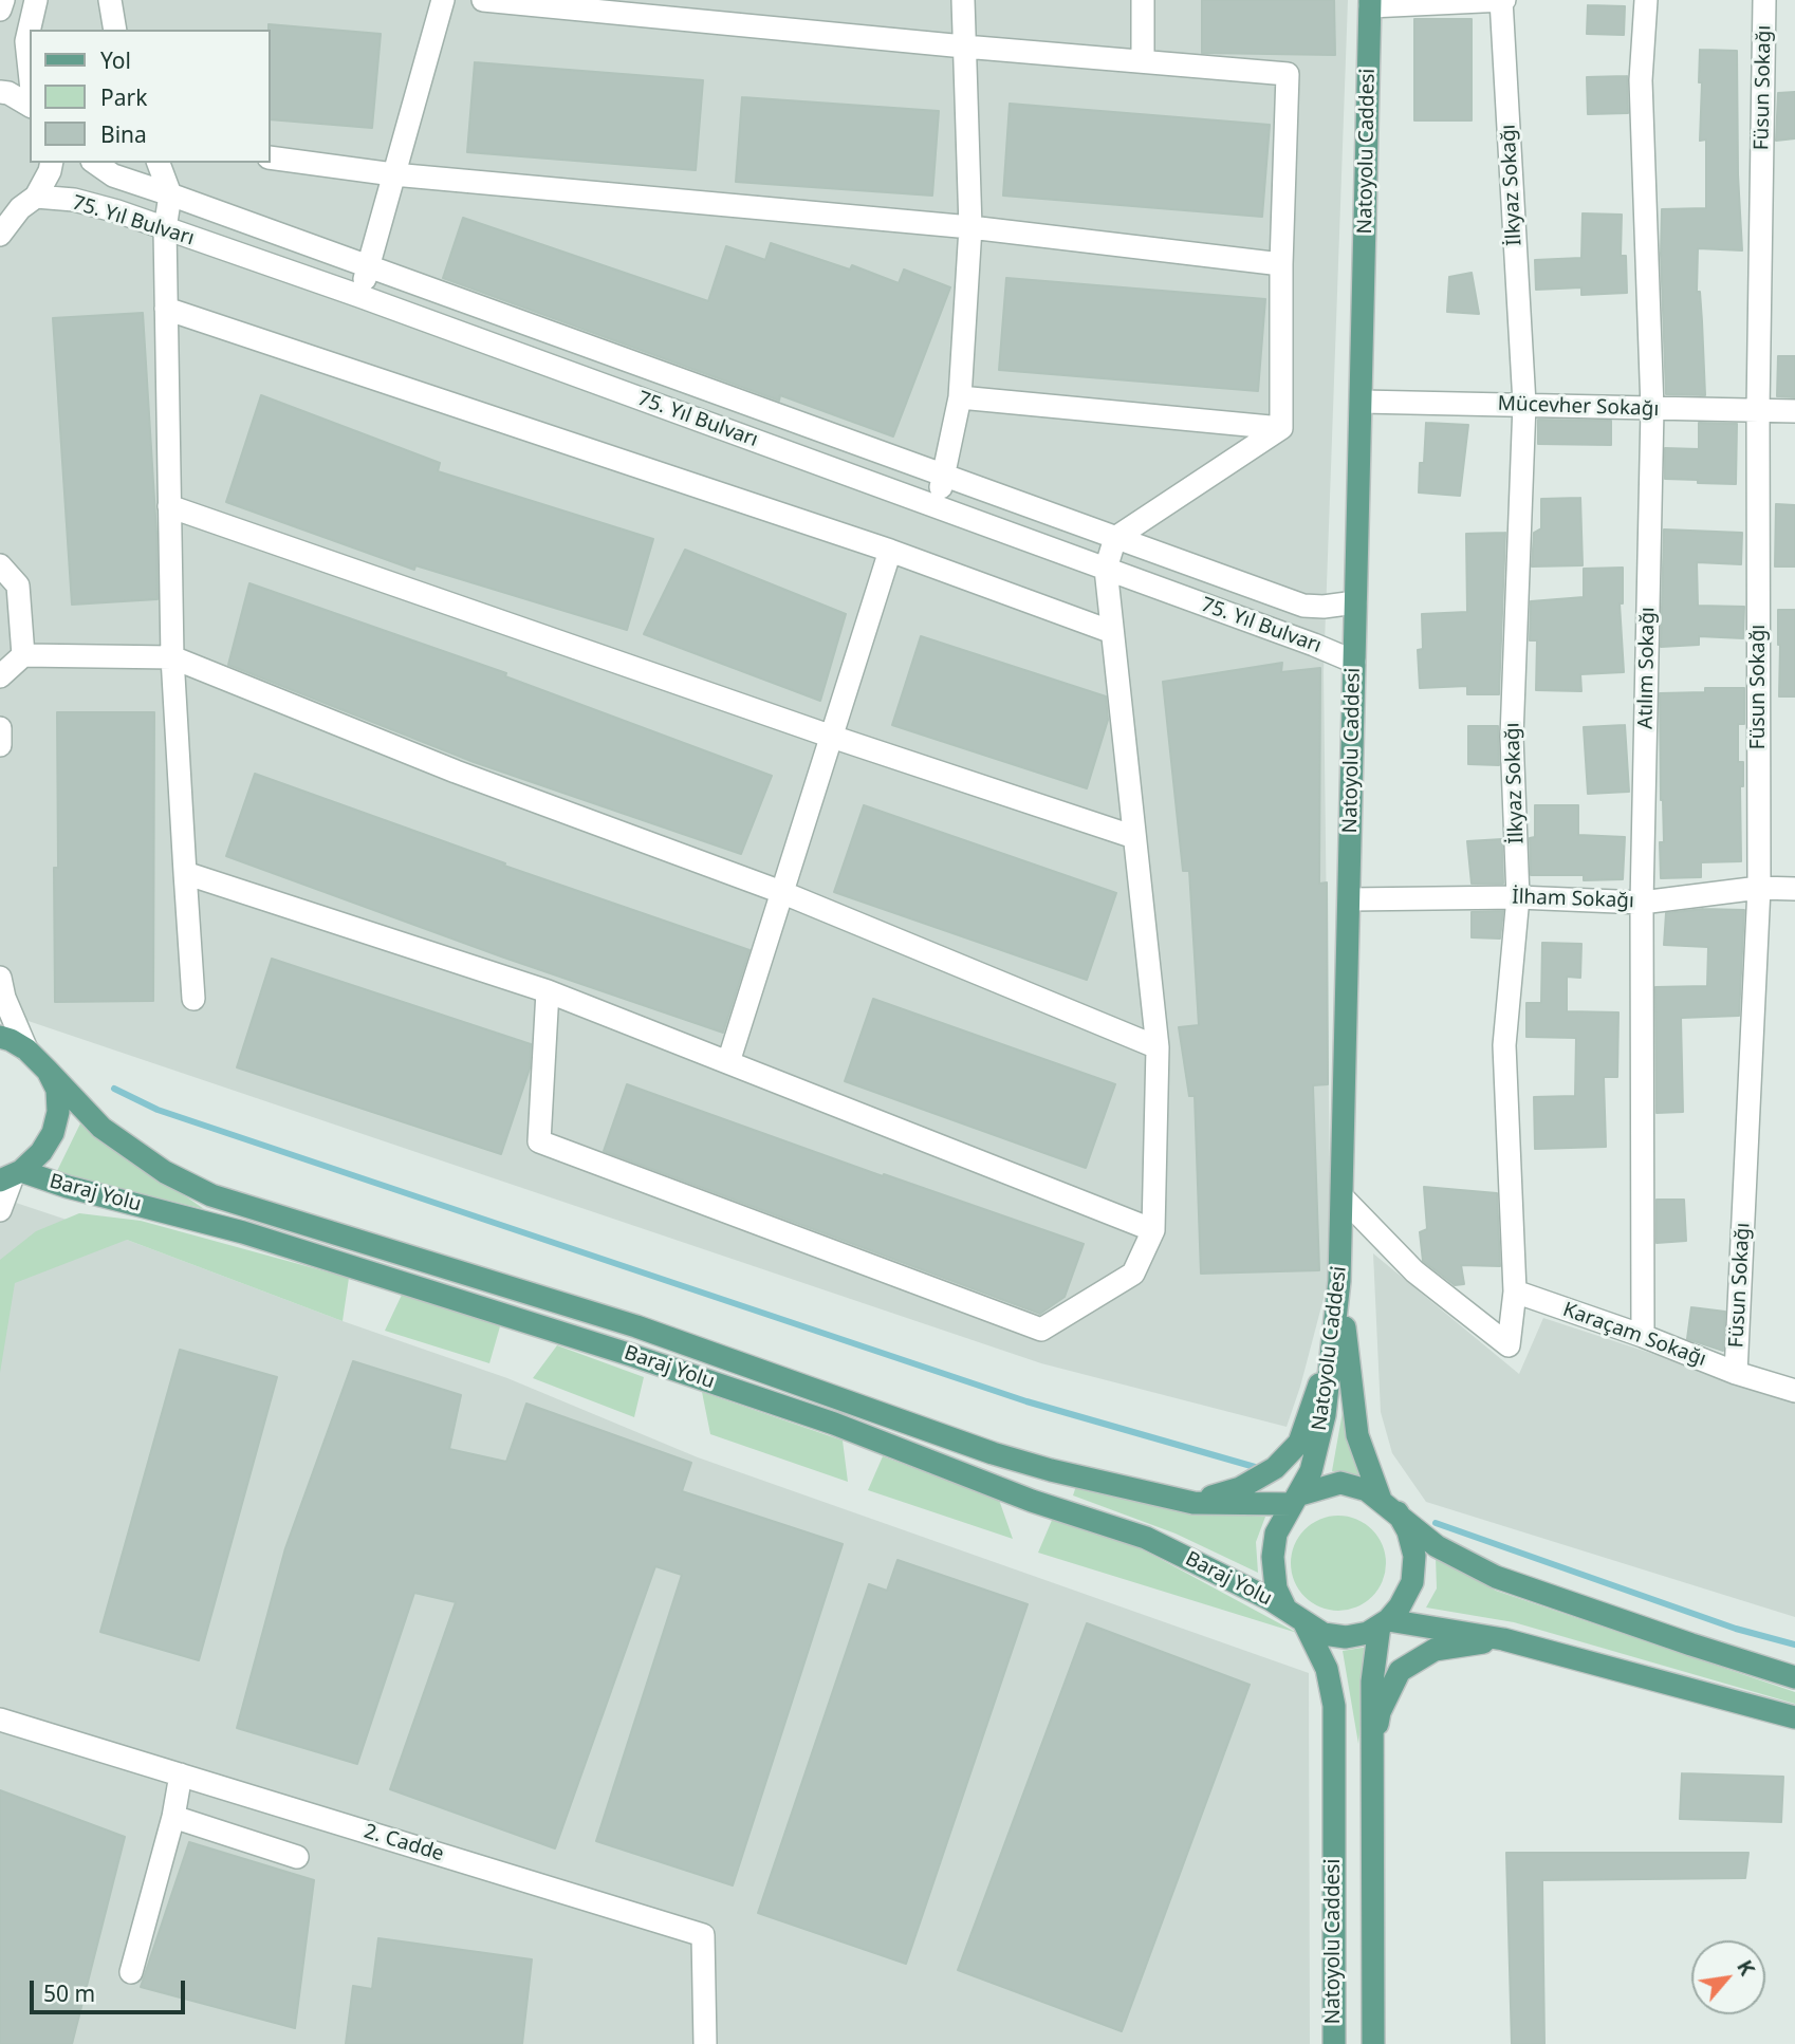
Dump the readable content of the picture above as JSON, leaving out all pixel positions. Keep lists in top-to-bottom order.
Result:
{
  "streets": {
    "main road": ["Natoyolu Caddesi", "Baraj Yolu"],
    "street": [
      "Füsun Sokağı",
      "İlkyaz Sokağı",
      "75. Yıl Bulvarı",
      "Mücevher Sokağı",
      "Atılım Sokağı",
      "İlham Sokağı",
      "Karaçam Sokağı",
      "2. Cadde"
    ]
  },
  "crossings": [
    ["Füsun Sokağı", "Mücevher Sokağı"],
    ["Füsun Sokağı", "İlham Sokağı"],
    ["Füsun Sokağı", "Karaçam Sokağı"],
    ["Natoyolu Caddesi", "İlkyaz Sokağı"],
    ["Natoyolu Caddesi", "75. Yıl Bulvarı"],
    ["Natoyolu Caddesi", "Mücevher Sokağı"],
    ["Natoyolu Caddesi", "İlham Sokağı"],
    ["Natoyolu Caddesi", "Baraj Yolu"],
    ["İlkyaz Sokağı", "Mücevher Sokağı"],
    ["İlkyaz Sokağı", "İlham Sokağı"],
    ["İlkyaz Sokağı", "Karaçam Sokağı"],
    ["Mücevher Sokağı", "Atılım Sokağı"],
    ["Atılım Sokağı", "İlham Sokağı"],
    ["Atılım Sokağı", "Karaçam Sokağı"]
  ],
  "legend": ["Yol", "Park", "Bina"],
  "scale_bar": "50 m",
  "north": "top right"
}
